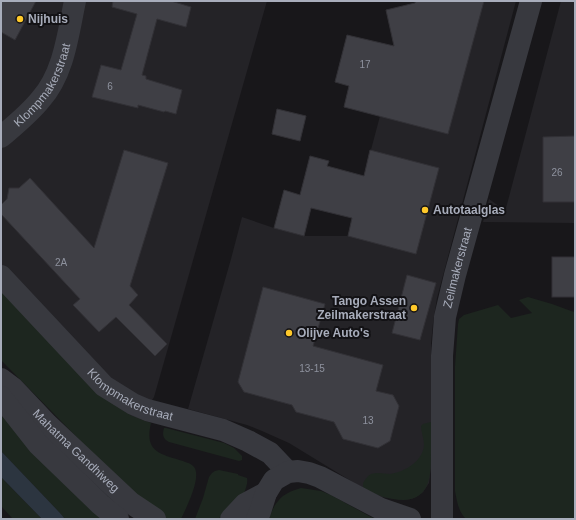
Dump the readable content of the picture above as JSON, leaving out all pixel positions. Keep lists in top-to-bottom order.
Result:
{
  "streets": {
    "street": ["Klompmakerstraat", "Zeilmakerstraat", "Mahatma Gandhiweg"]
  },
  "places": [
    "Nijhuis",
    "Autotaalglas",
    "Tango Assen Zeilmakerstraat",
    "Olijve Auto's"
  ],
  "house_numbers": [
    "17",
    "6",
    "26",
    "2A",
    "13-15",
    "13"
  ]
}
